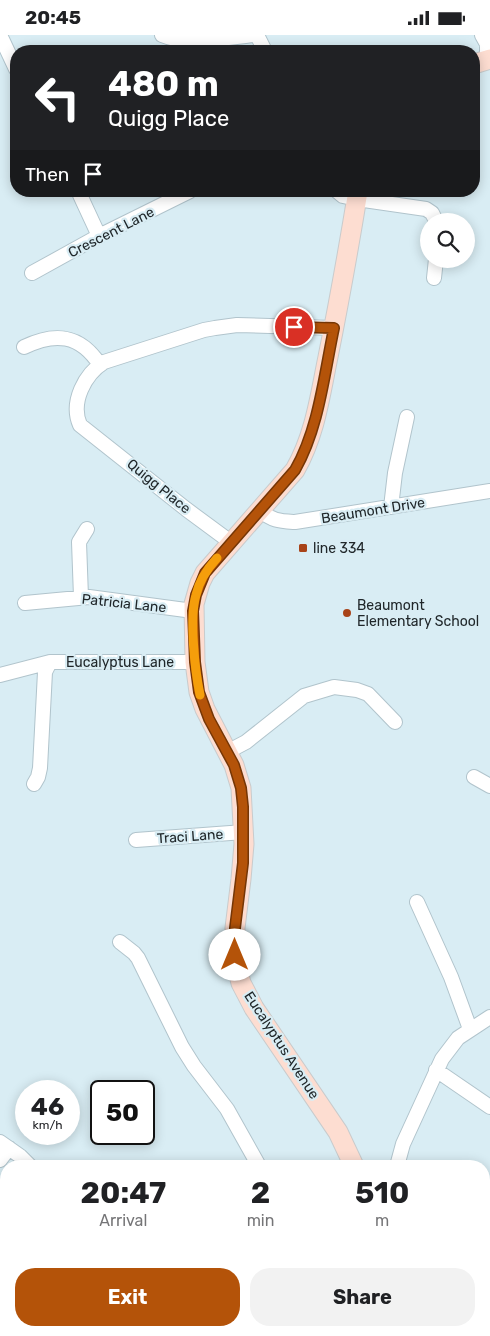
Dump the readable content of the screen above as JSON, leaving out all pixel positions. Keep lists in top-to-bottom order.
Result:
{
  "streets": {
    "main road": ["Eucalyptus Avenue"],
    "street": [
      "Crescent Lane",
      "Quigg Place",
      "Beaumont Drive",
      "Patricia Lane",
      "Eucalyptus Lane",
      "Traci Lane"
    ]
  },
  "crossings": [
    ["Quigg Place", "Eucalyptus Avenue"],
    ["Beaumont Drive", "Eucalyptus Avenue"],
    ["Patricia Lane", "Eucalyptus Avenue"],
    ["Eucalyptus Lane", "Eucalyptus Avenue"],
    ["Traci Lane", "Eucalyptus Avenue"]
  ],
  "places": {
    "transit": ["line 334"],
    "other": ["Beaumont Elementary School"]
  },
  "page": {
    "status": "20:45",
    "turn": ["480 m", "Quigg Place"],
    "then": "Then",
    "speed": "46 km/h",
    "limit": "50",
    "eta": [
      "20:47",
      "Arrival",
      "2",
      "min",
      "510",
      "m"
    ],
    "buttons": ["Exit", "Share"]
  }
}
